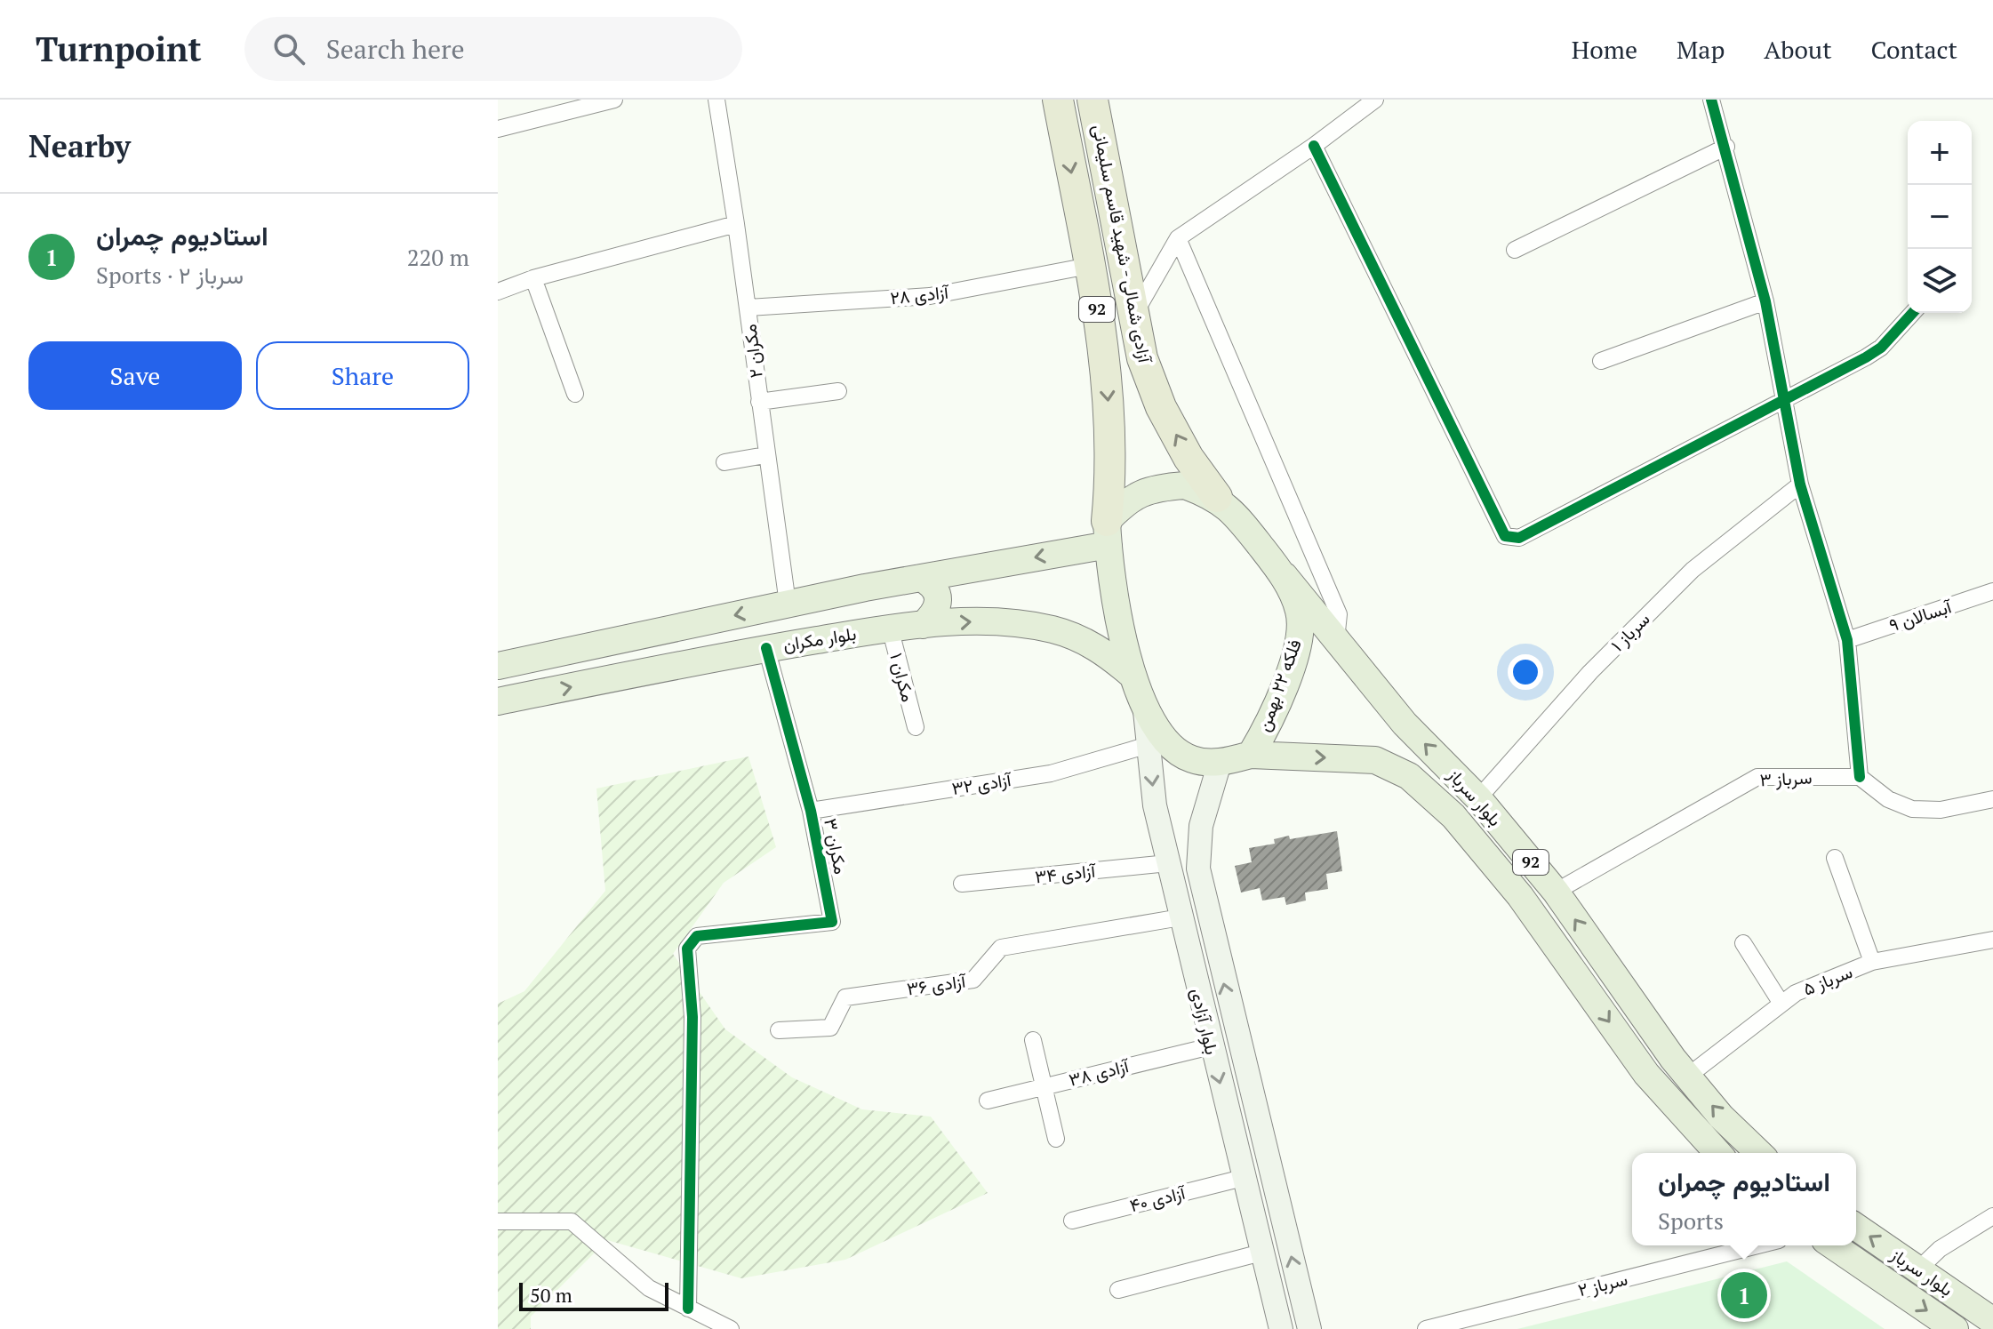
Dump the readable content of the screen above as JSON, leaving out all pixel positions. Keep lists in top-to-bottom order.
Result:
{
  "streets": {
    "highway": ["آزادی شمالی - شهید قاسم سلیمانی", "92"],
    "main road": [
      "بلوار مکران",
      "فلکه ۲۲ بهمن",
      "بلوار سرباز",
      "بلوار آزادی"
    ],
    "street": [
      "آزادی ۲۸",
      "مکران ۲",
      "آبسالان ۹",
      "سرباز ۱",
      "مکران ۱",
      "سرباز ۳",
      "آزادی ۳۲",
      "مکران ۳",
      "آزادی ۳۴",
      "سرباز ۵",
      "آزادی ۳۶",
      "آزادی ۳۸",
      "آزادی ۴۰",
      "سرباز ۲"
    ]
  },
  "crossings": [
    ["آزادی شمالی - شهید قاسم سلیمانی", "آزادی ۲۸"],
    ["آزادی شمالی - شهید قاسم سلیمانی", "92"],
    ["آزادی شمالی - شهید قاسم سلیمانی", "بلوار مکران"],
    ["آزادی شمالی - شهید قاسم سلیمانی", "فلکه ۲۲ بهمن"],
    ["آزادی شمالی - شهید قاسم سلیمانی", "بلوار سرباز"],
    ["آزادی شمالی - شهید قاسم سلیمانی", "بلوار آزادی"],
    ["آزادی ۲۸", "مکران ۲"],
    ["92", "بلوار مکران"],
    ["92", "فلکه ۲۲ بهمن"],
    ["92", "بلوار سرباز"],
    ["92", "بلوار آزادی"],
    ["سرباز ۱", "بلوار سرباز"],
    ["بلوار مکران", "مکران ۱"],
    ["بلوار مکران", "فلکه ۲۲ بهمن"],
    ["بلوار مکران", "بلوار سرباز"],
    ["بلوار مکران", "مکران ۳"],
    ["بلوار مکران", "بلوار آزادی"],
    ["فلکه ۲۲ بهمن", "بلوار سرباز"],
    ["فلکه ۲۲ بهمن", "بلوار آزادی"],
    ["سرباز ۳", "بلوار سرباز"],
    ["آزادی ۳۲", "مکران ۳"],
    ["آزادی ۳۲", "بلوار آزادی"],
    ["بلوار سرباز", "سرباز ۵"],
    ["بلوار سرباز", "بلوار آزادی"],
    ["آزادی ۳۴", "بلوار آزادی"],
    ["آزادی ۳۶", "بلوار آزادی"],
    ["بلوار آزادی", "آزادی ۳۸"],
    ["بلوار آزادی", "آزادی ۴۰"]
  ],
  "scale_bar": "50 m",
  "page": {
    "header": "Turnpoint",
    "search": "Search here",
    "nav": [
      "Home",
      "Map",
      "About",
      "Contact"
    ],
    "heading": "Nearby",
    "map_buttons": ["+", "−"],
    "list": [
      {
        "mark": "1",
        "name": "استادیوم چمران",
        "note": "Sports · سرباز ۲",
        "value": "220 m"
      }
    ],
    "buttons": ["Save", "Share"],
    "popup": ["استادیوم چمران", "Sports"],
    "pins": "1",
    "scale": "50 m"
  }
}
